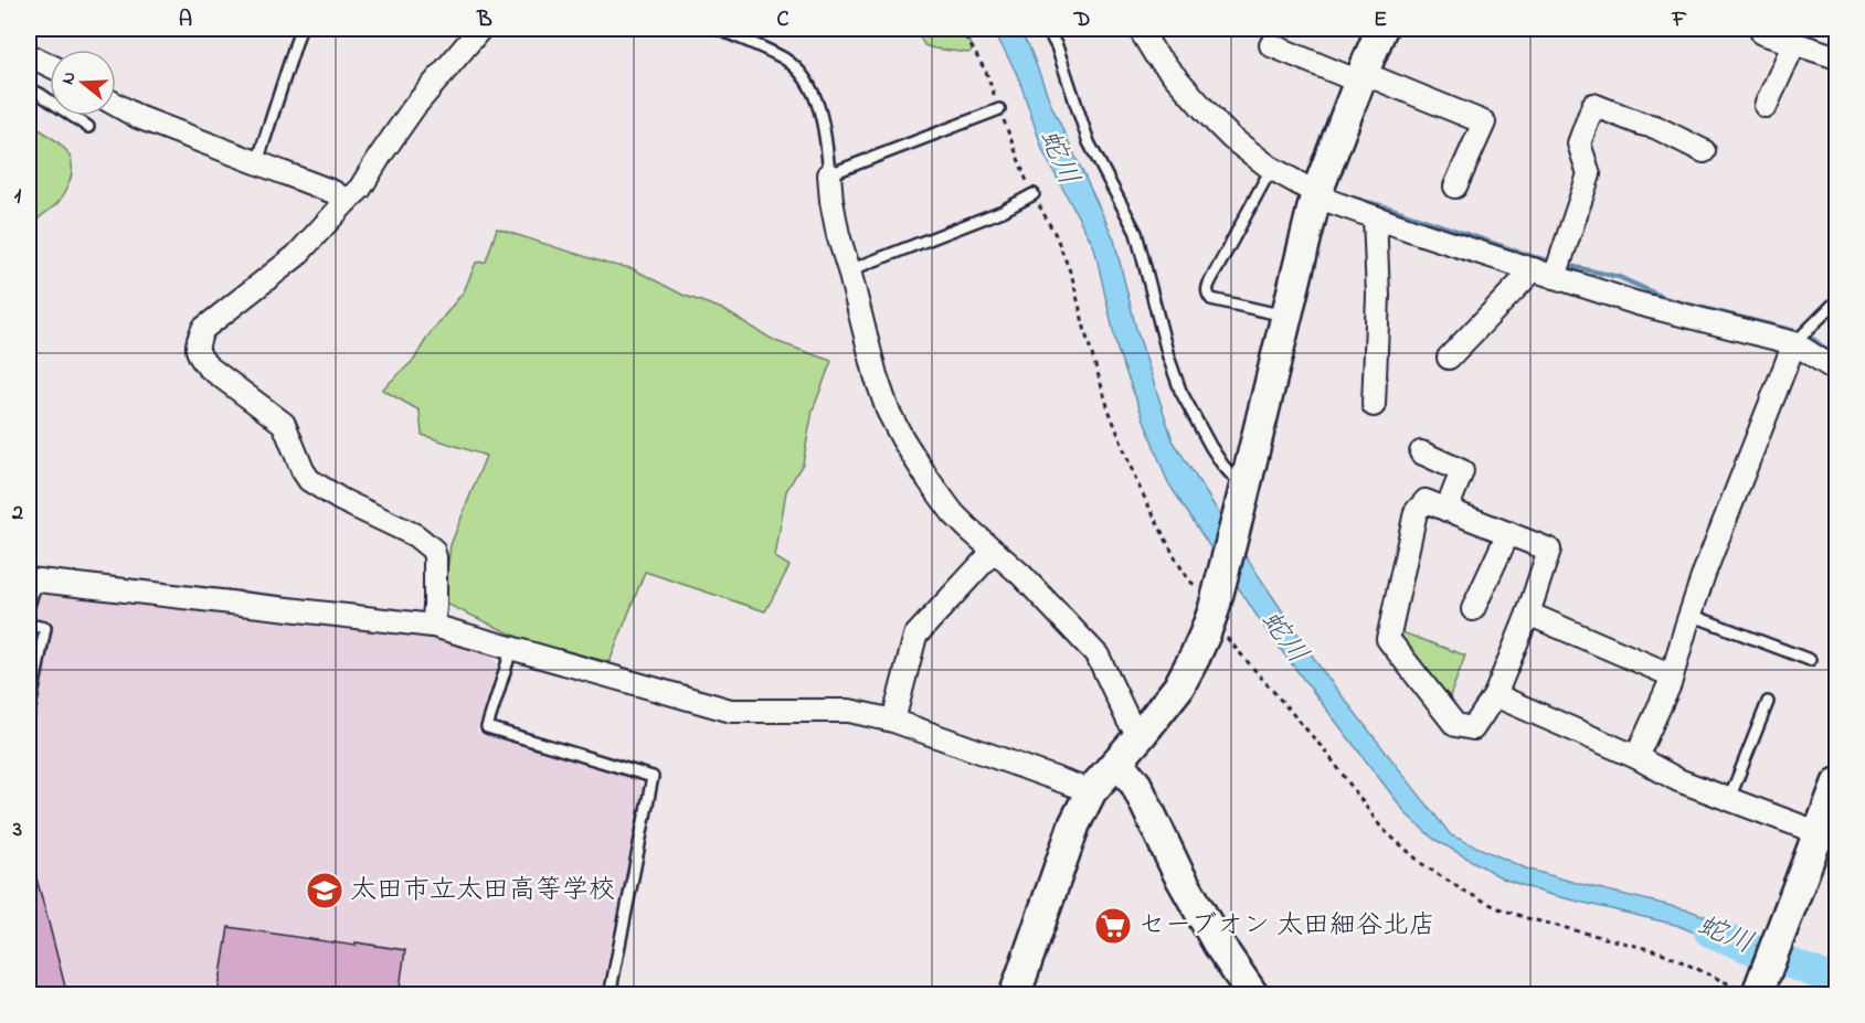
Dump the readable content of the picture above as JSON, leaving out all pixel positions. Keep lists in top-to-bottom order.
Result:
{
  "water": ["蛇川"],
  "places": {
    "school or university": ["太田市立太田高等学校"],
    "supermarket": ["セーブオン 太田細谷北店"]
  },
  "north": "left",
  "grid": {
    "columns": [
      "A",
      "B",
      "C",
      "D",
      "E",
      "F"
    ],
    "rows": ["1", "2", "3"]
  }
}
